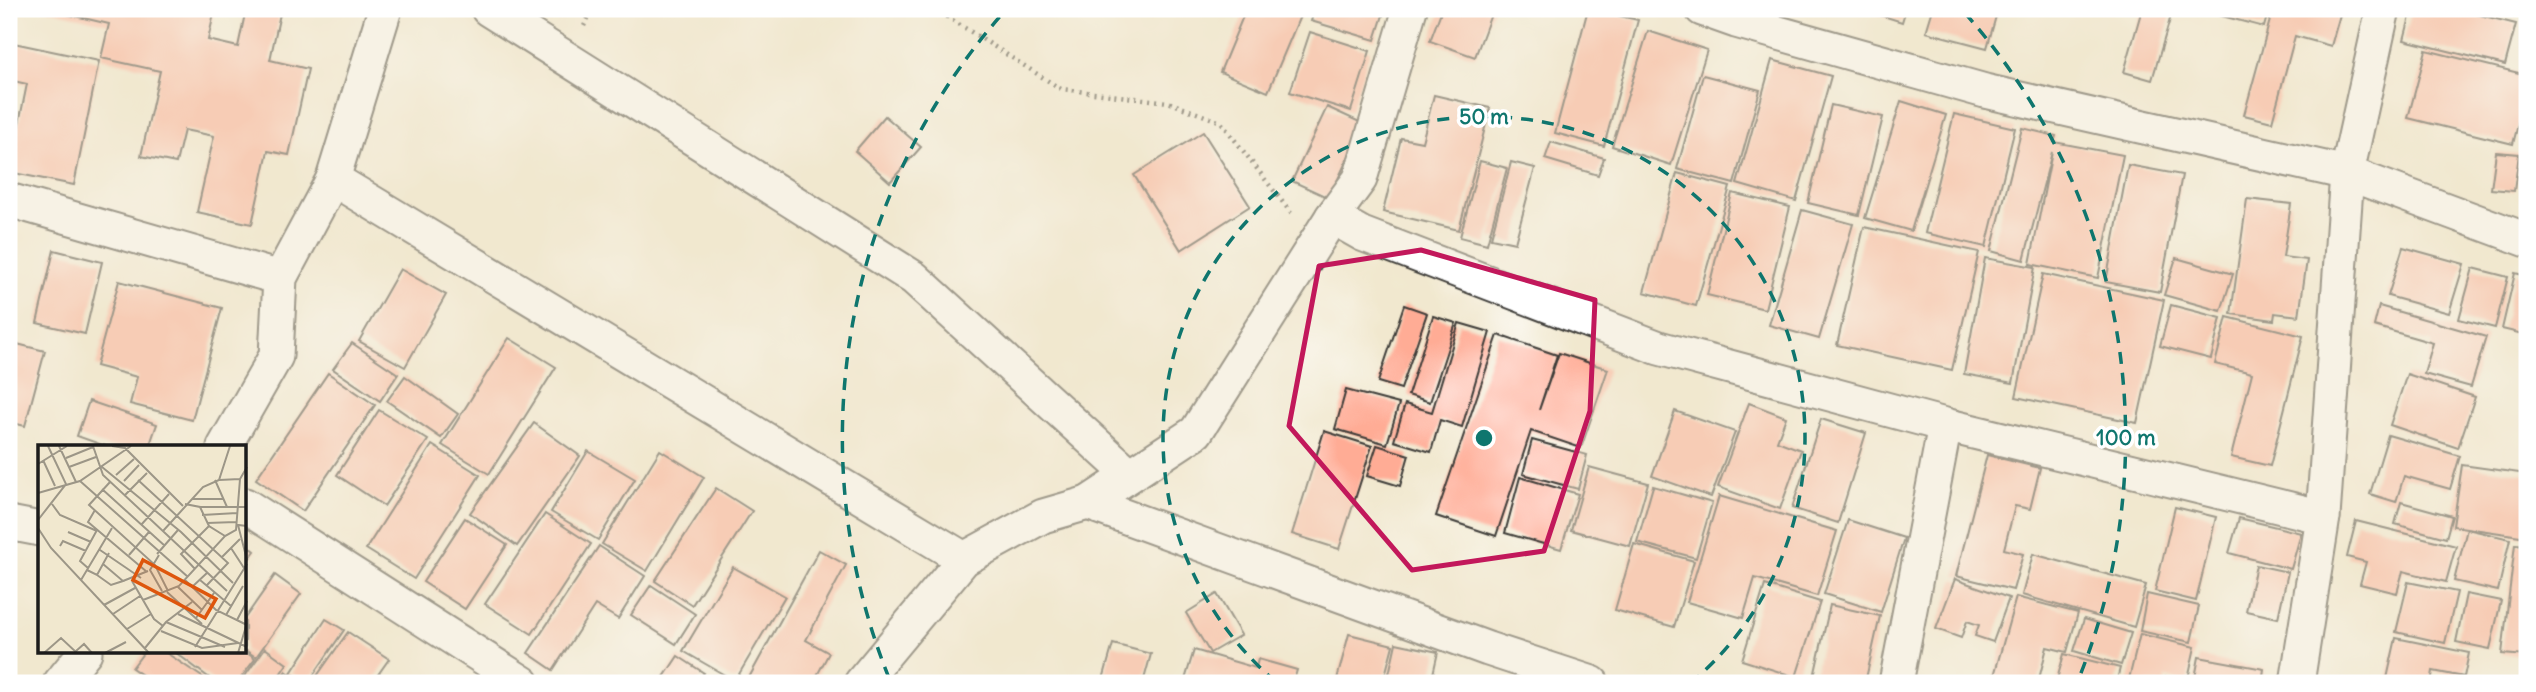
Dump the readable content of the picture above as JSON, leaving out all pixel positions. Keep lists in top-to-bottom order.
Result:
{
  "rings": ["50 m", "100 m"]
}
